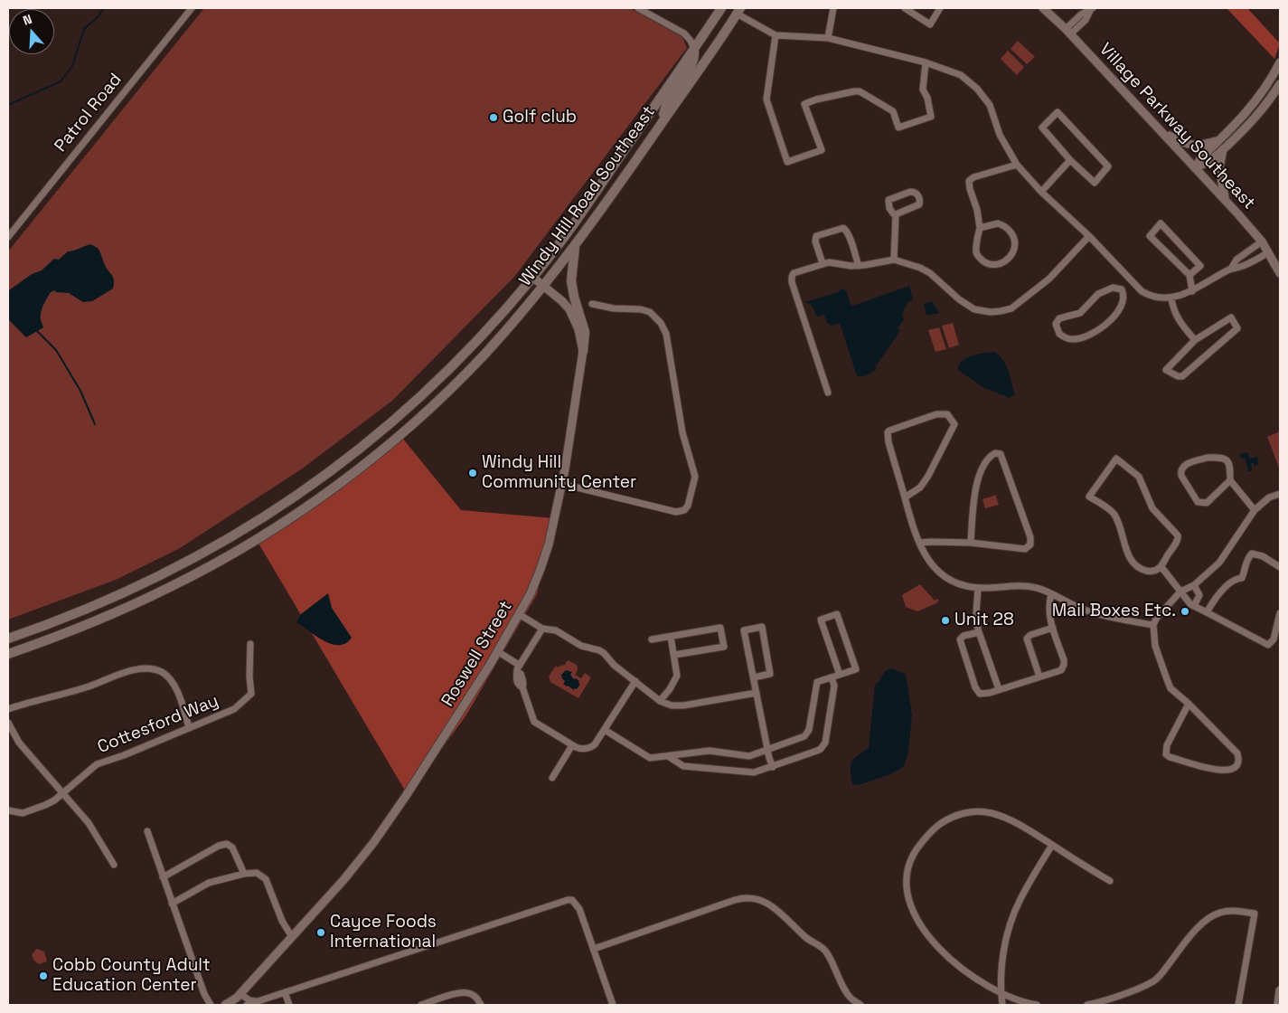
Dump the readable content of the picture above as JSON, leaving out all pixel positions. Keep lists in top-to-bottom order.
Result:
{
  "streets": {
    "main road": ["Windy Hill Road Southeast"],
    "street": [
      "Patrol Road",
      "Village Parkway Southeast",
      "Roswell Street",
      "Cottesford Way"
    ]
  },
  "crossings": [
    ["Windy Hill Road Southeast", "Roswell Street"]
  ],
  "places": [
    "Golf club",
    "Windy Hill Community Center",
    "Mail Boxes Etc.",
    "Unit 28",
    "Cayce Foods International",
    "Cobb County Adult Education Center"
  ],
  "north": "top"
}
